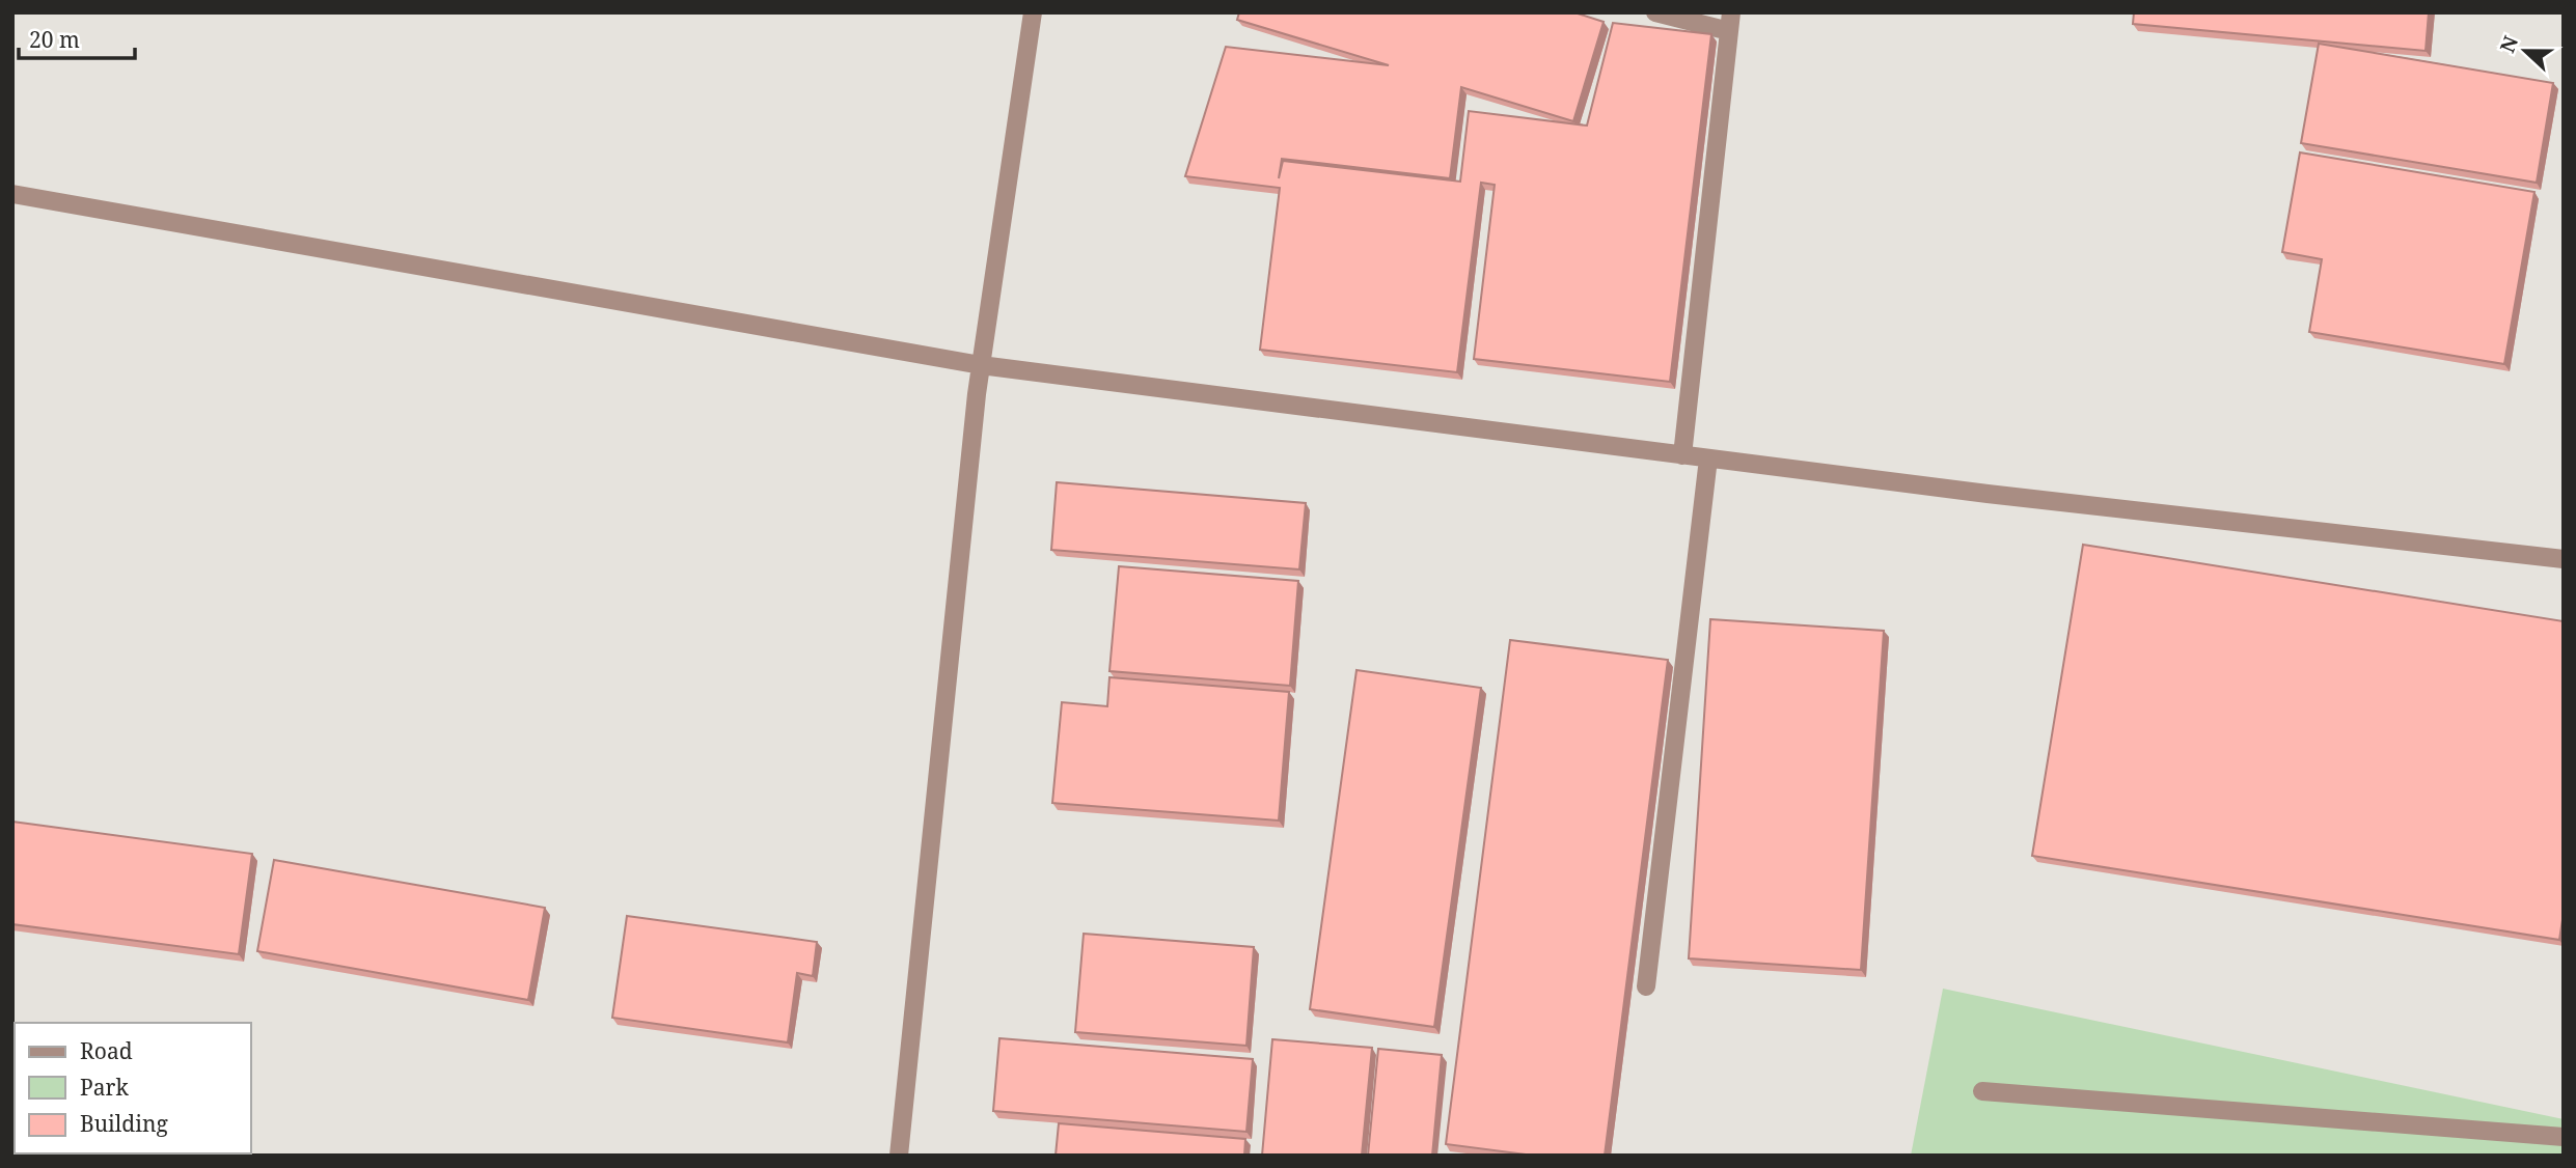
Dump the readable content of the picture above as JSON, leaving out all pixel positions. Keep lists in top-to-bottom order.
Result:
{
  "legend": ["Road", "Park", "Building"],
  "scale_bar": "20 m",
  "north": "left"
}
